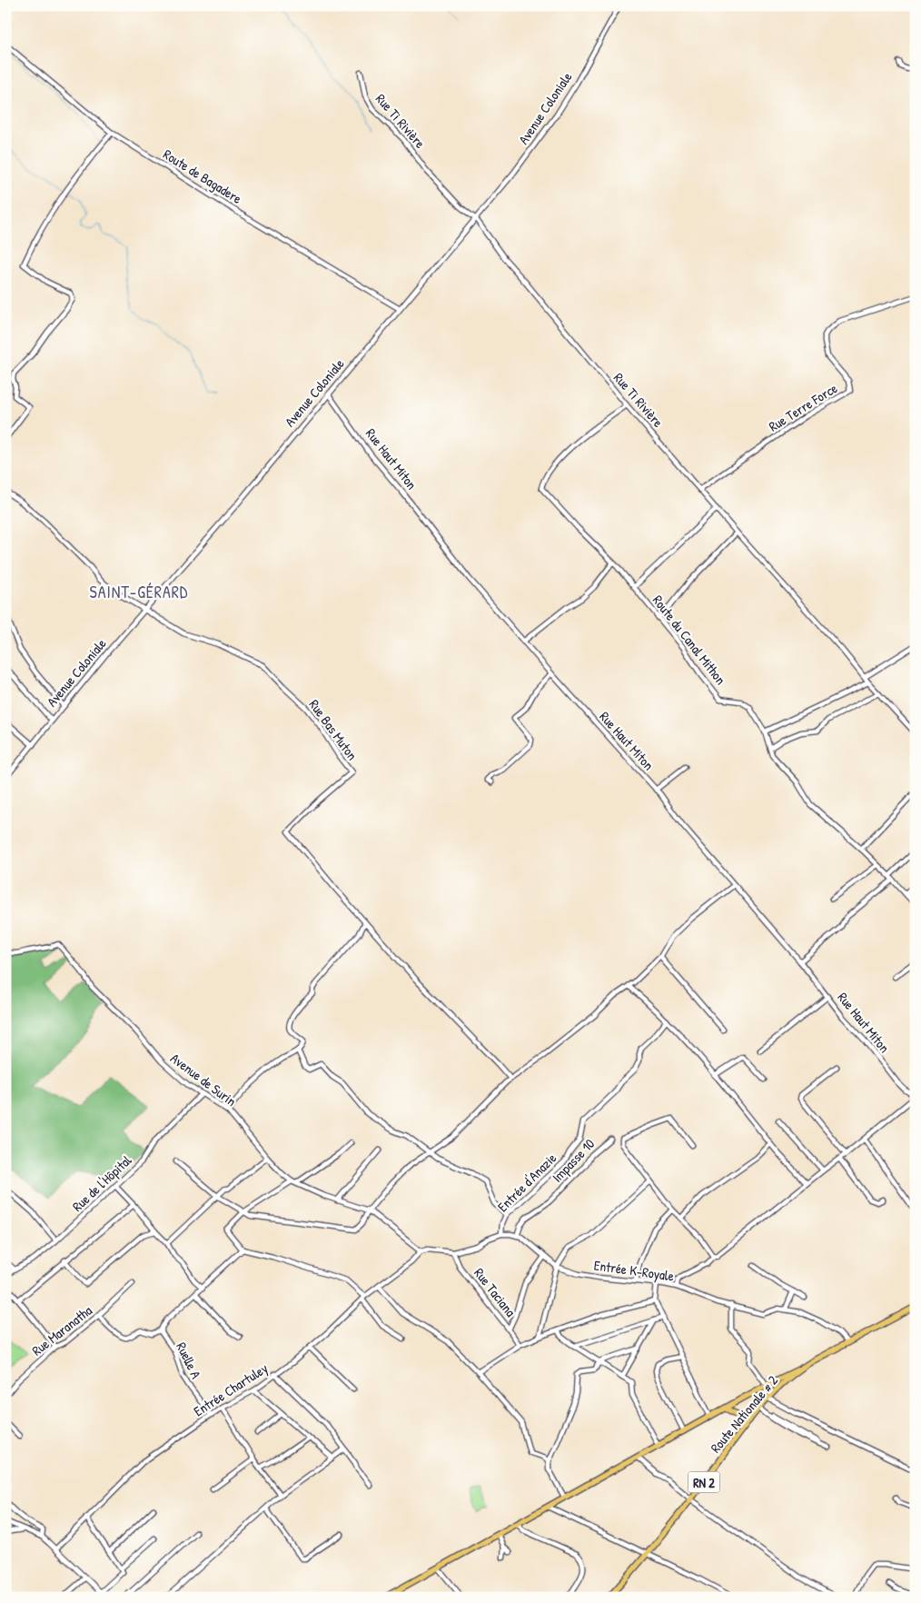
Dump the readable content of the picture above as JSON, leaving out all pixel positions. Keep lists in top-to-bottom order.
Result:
{
  "streets": {
    "main road": ["Route Nationale # 2", "RN 2"],
    "street": [
      "Avenue Coloniale",
      "Rue Ti Rivière",
      "Route de Bagadere",
      "Rue Terre Force",
      "Rue Haut Miton",
      "Route du Canal Mithon",
      "Rue Bas Muton",
      "Avenue de Surin",
      "Impasse 10",
      "Entrée d'Anazie",
      "Rue de l'Hôpital",
      "Entrée K-Royale",
      "Rue Taciana",
      "Rue Maranatha",
      "Ruelle A",
      "Entrée Chartuley"
    ]
  },
  "crossings": [
    ["Avenue Coloniale", "Rue Ti Rivière"],
    ["Avenue Coloniale", "Route de Bagadere"],
    ["Avenue Coloniale", "Rue Haut Miton"],
    ["Avenue Coloniale", "Rue Bas Muton"],
    ["Rue Ti Rivière", "Rue Terre Force"],
    ["Rue Ti Rivière", "Route du Canal Mithon"],
    ["Avenue de Surin", "Rue de l'Hôpital"],
    ["Avenue de Surin", "Entrée K-Royale"],
    ["Avenue de Surin", "Entrée Chartuley"],
    ["Impasse 10", "Entrée K-Royale"],
    ["Entrée d'Anazie", "Entrée K-Royale"],
    ["Entrée K-Royale", "Rue Taciana"],
    ["Entrée K-Royale", "Entrée Chartuley"],
    ["Rue Maranatha", "Ruelle A"],
    ["Ruelle A", "Entrée Chartuley"]
  ],
  "districts": ["SAINT-GÉRARD"]
}
